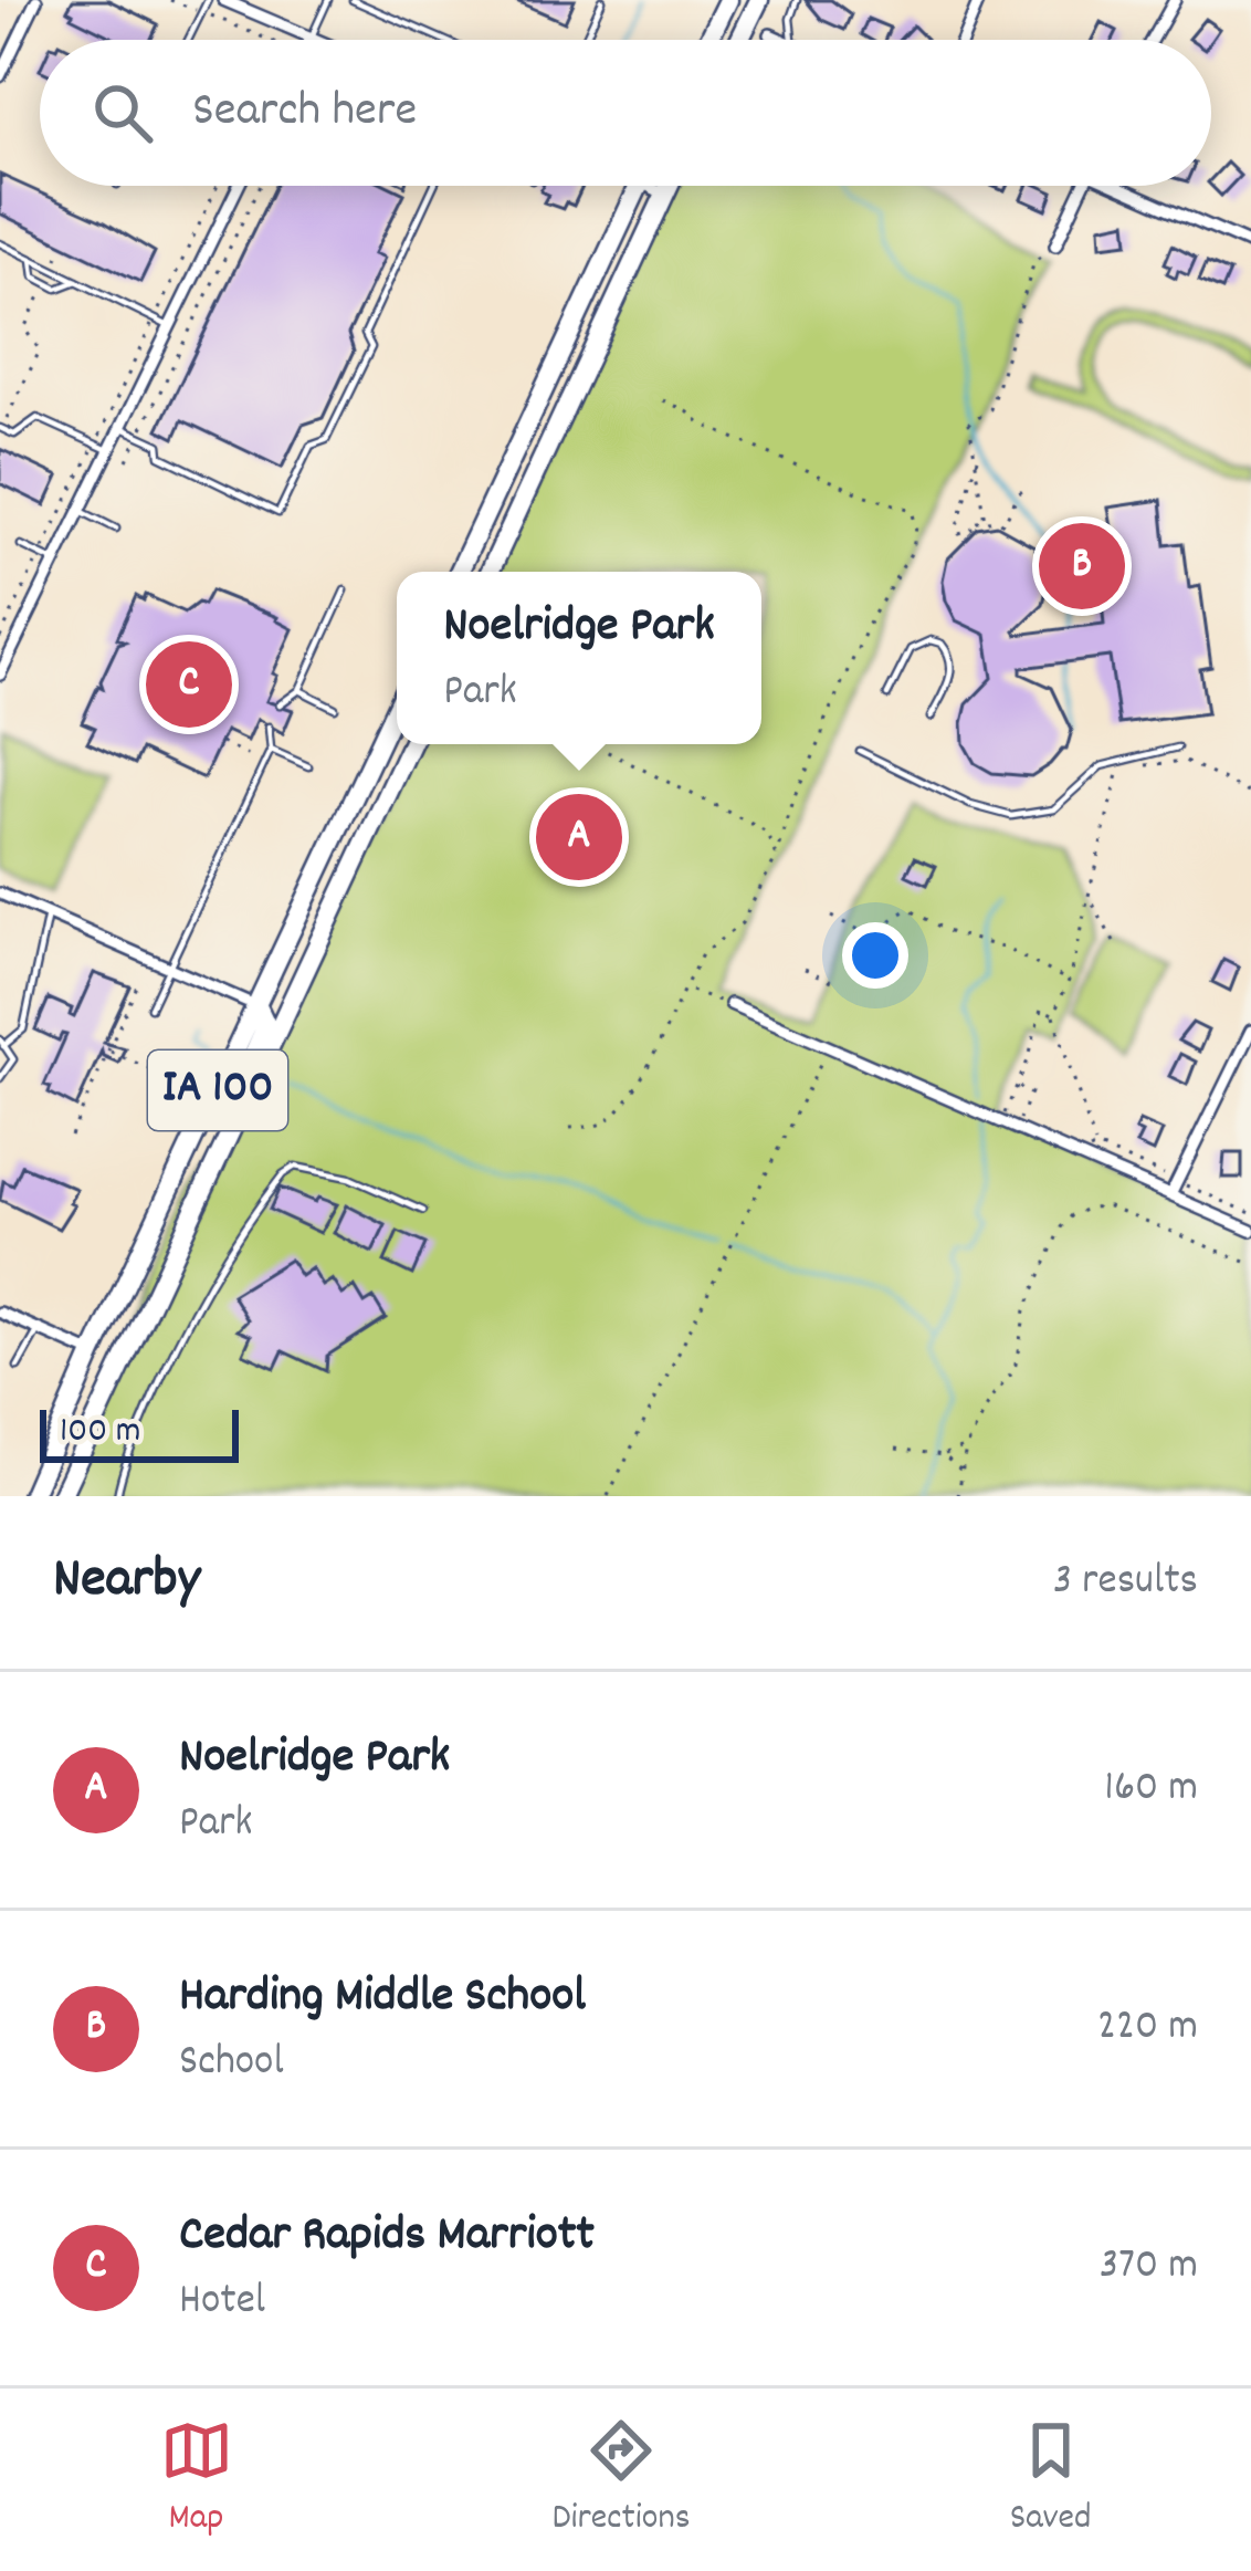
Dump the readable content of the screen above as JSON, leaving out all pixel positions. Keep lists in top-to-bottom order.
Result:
{
  "streets": {
    "highway": ["IA 100"]
  },
  "scale_bar": "100 m",
  "page": {
    "search": "Search here",
    "pins": ["B", "C", "A"],
    "popup": ["Noelridge Park", "Park"],
    "scale": "100 m",
    "heading": ["Nearby", "3 results"],
    "list": [
      {
        "mark": "A",
        "name": "Noelridge Park",
        "note": "Park",
        "value": "160 m"
      },
      {
        "mark": "B",
        "name": "Harding Middle School",
        "note": "School",
        "value": "220 m"
      },
      {
        "mark": "C",
        "name": "Cedar Rapids Marriott",
        "note": "Hotel",
        "value": "370 m"
      }
    ],
    "nav": ["Map", "Directions", "Saved"]
  }
}
